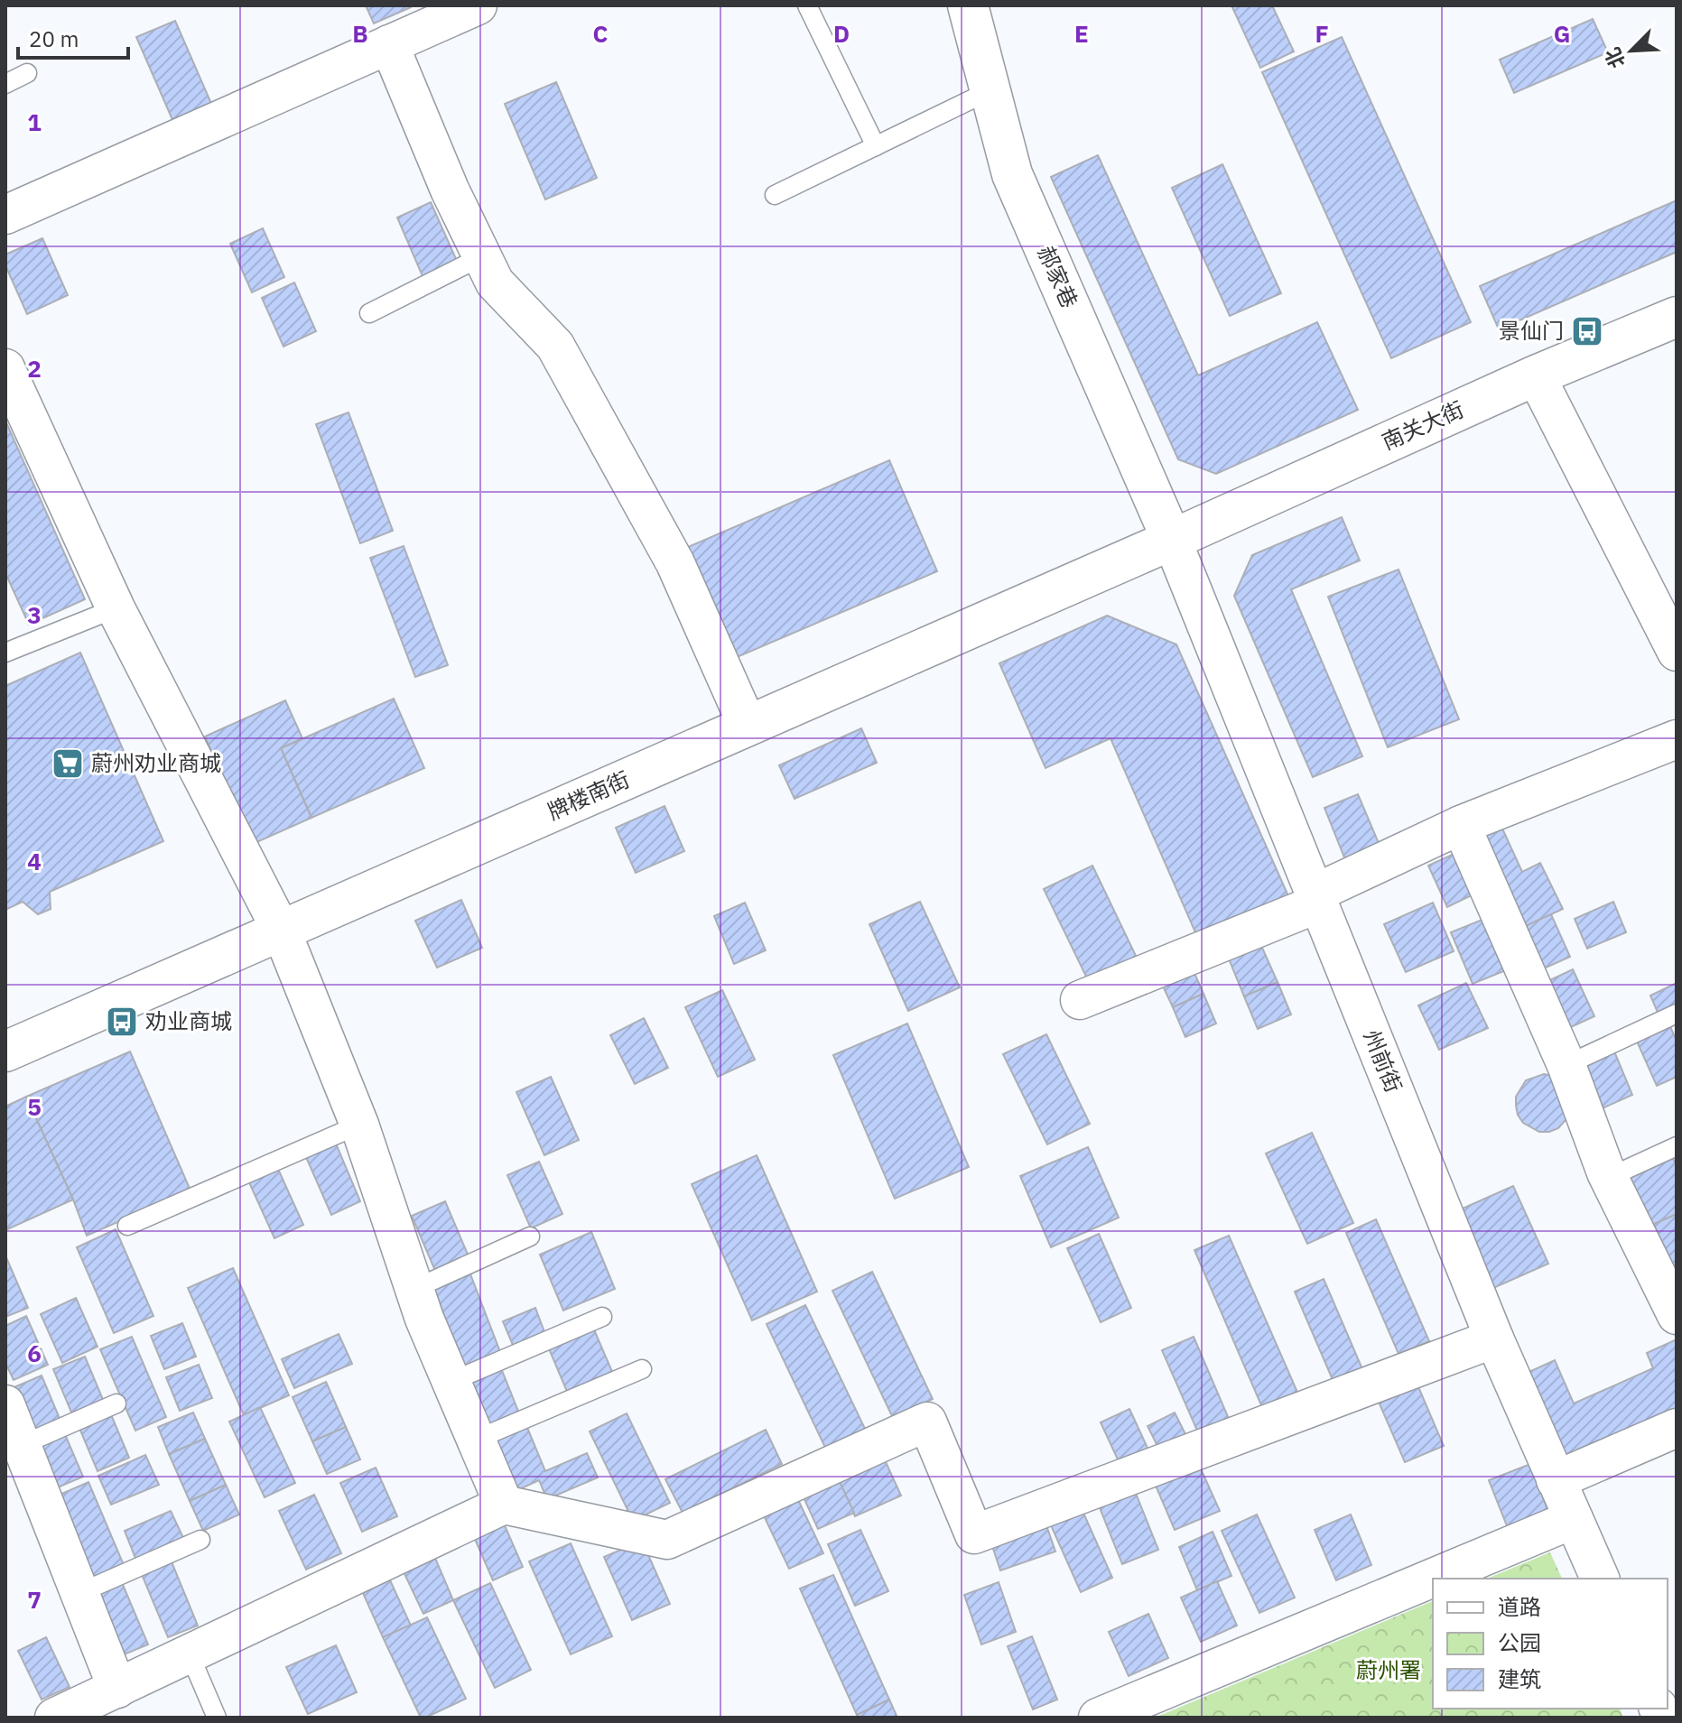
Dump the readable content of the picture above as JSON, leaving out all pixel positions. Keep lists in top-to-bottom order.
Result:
{
  "streets": {
    "main road": ["郝家巷", "南关大街", "牌楼南街"],
    "street": ["州前街"]
  },
  "crossings": [
    ["郝家巷", "南关大街"],
    ["郝家巷", "牌楼南街"],
    ["郝家巷", "州前街"],
    ["南关大街", "牌楼南街"],
    ["南关大街", "州前街"],
    ["牌楼南街", "州前街"]
  ],
  "parks": ["蔚州署"],
  "places": {
    "bus stop": ["景仙门", "劝业商城"],
    "supermarket": ["蔚州劝业商城"]
  },
  "legend": ["道路", "公园", "建筑"],
  "scale_bar": "20 m",
  "north": "bottom left",
  "grid": {
    "columns": [
      "B",
      "C",
      "D",
      "E",
      "F",
      "G"
    ],
    "rows": [
      "1",
      "2",
      "3",
      "4",
      "5",
      "6",
      "7"
    ]
  }
}
